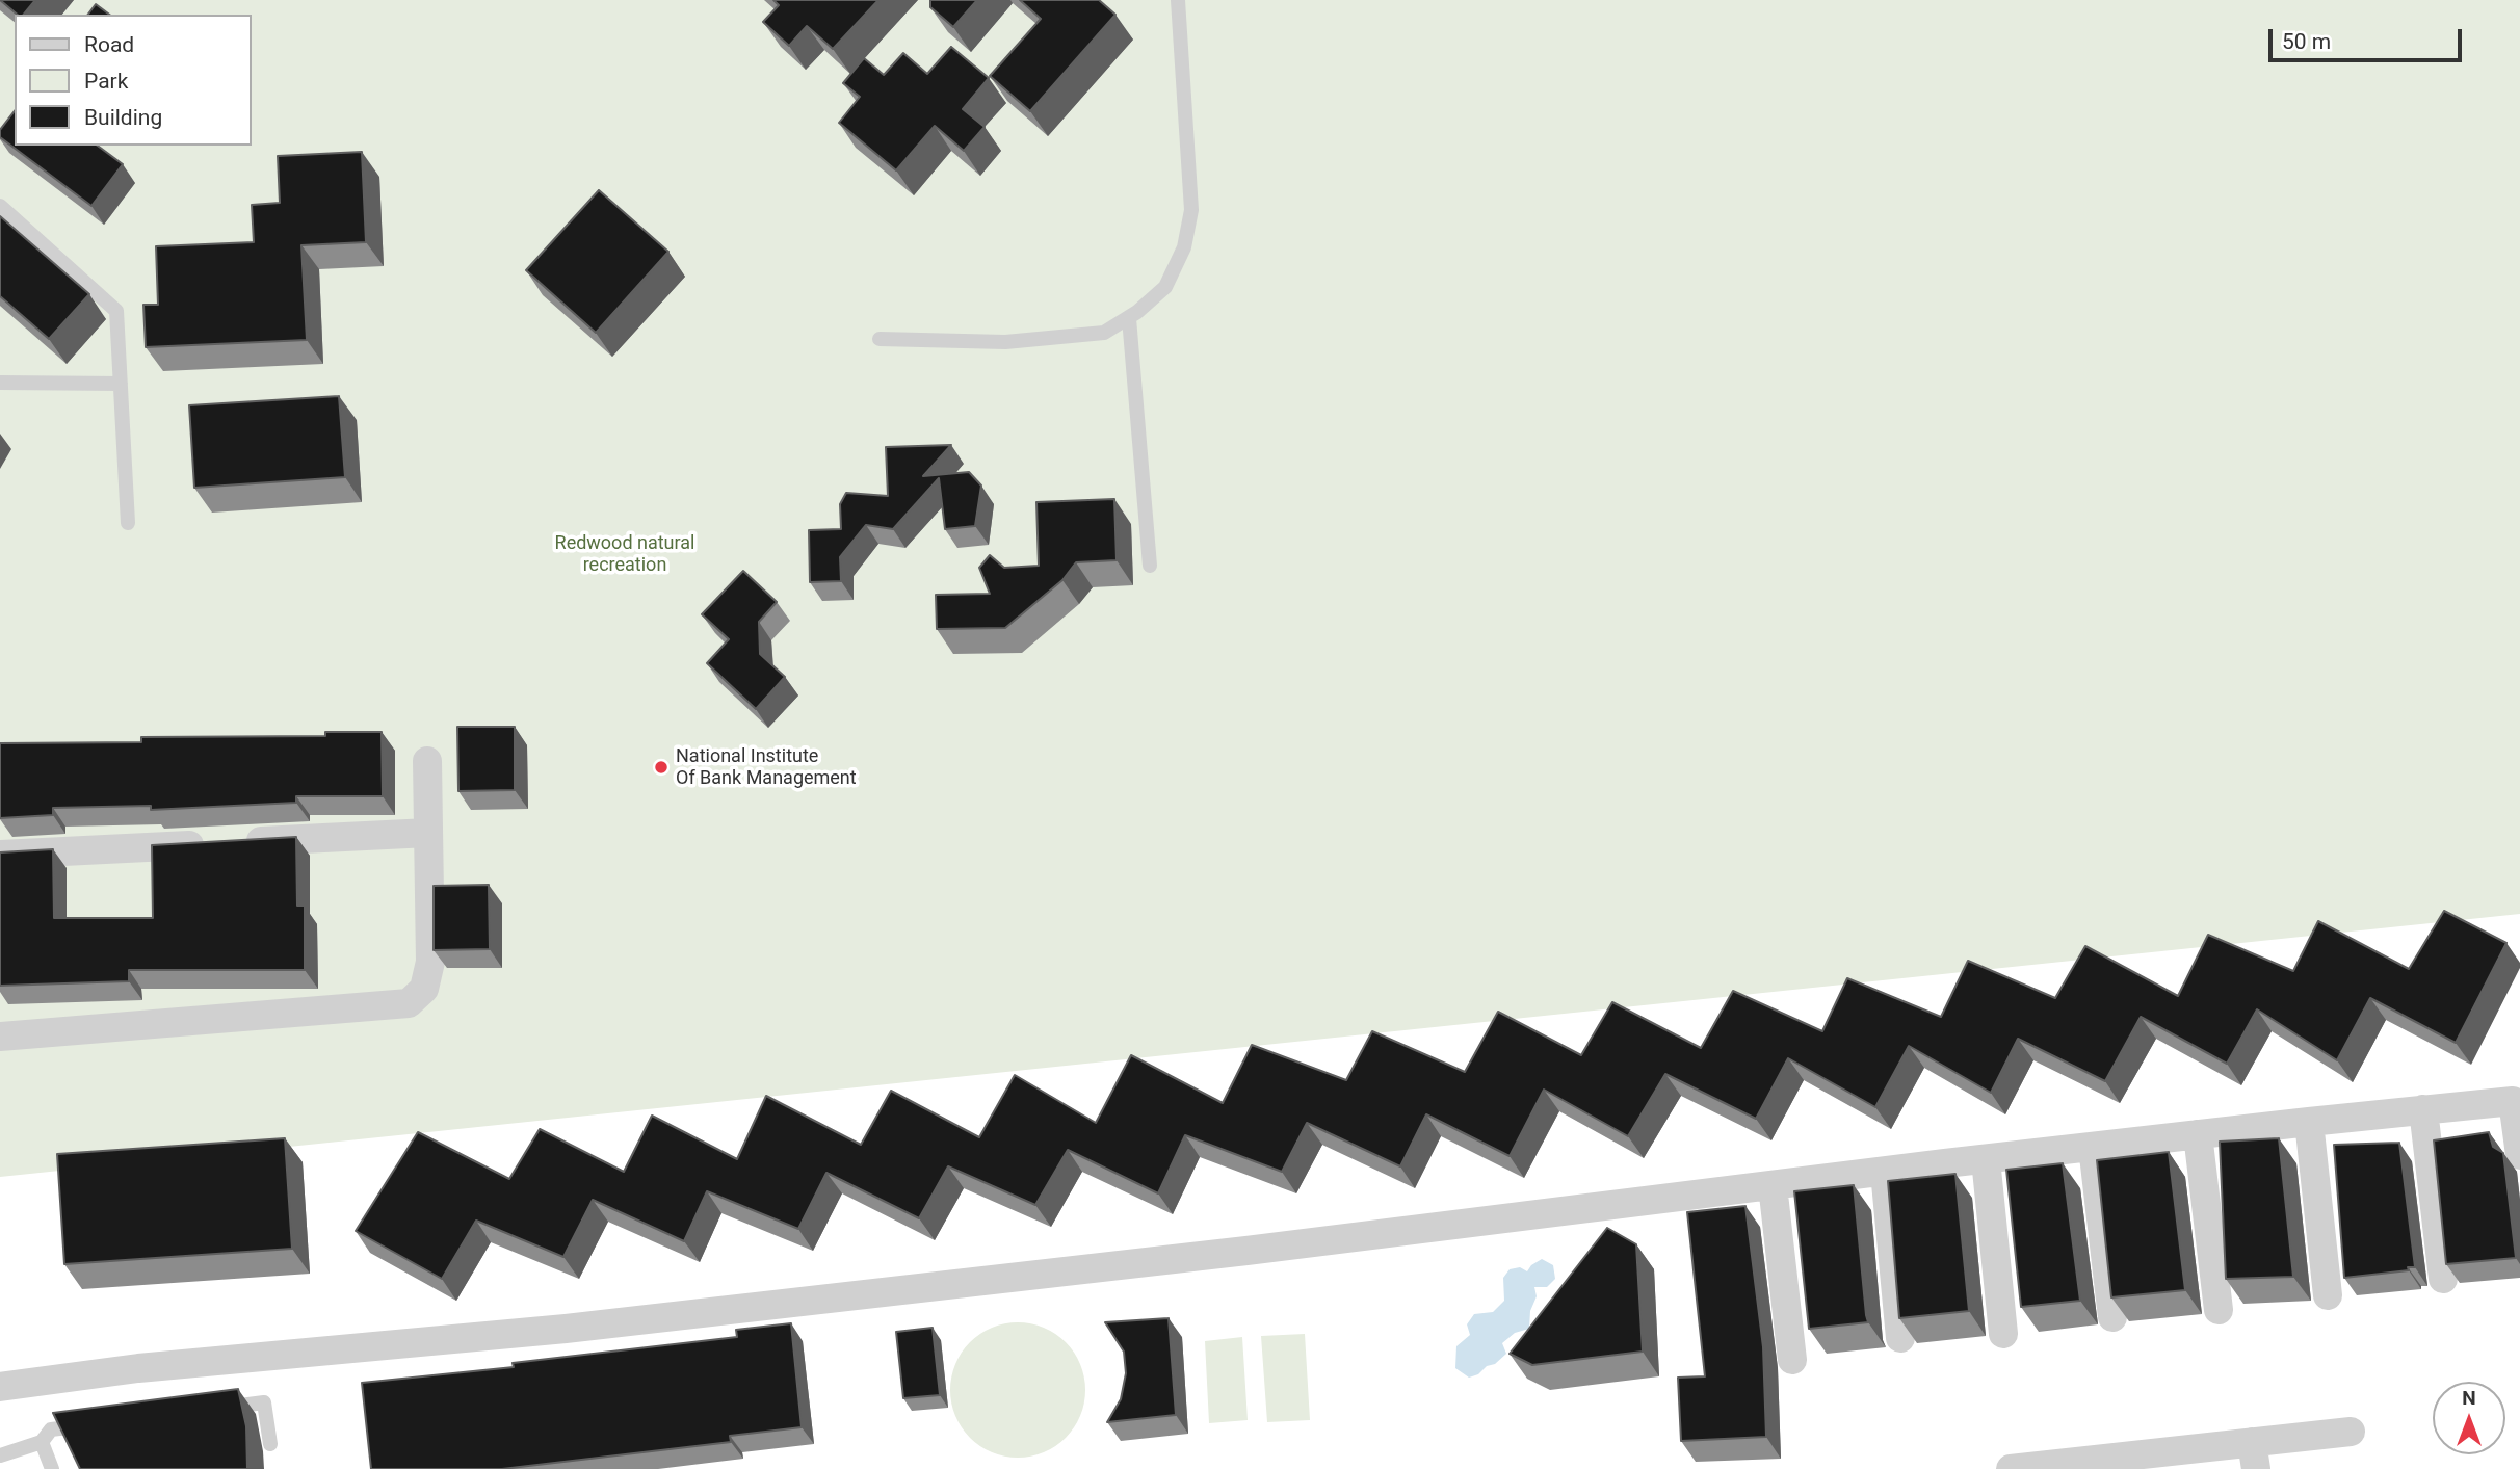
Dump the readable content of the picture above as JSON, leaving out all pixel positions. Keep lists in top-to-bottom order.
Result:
{
  "parks": ["Redwood natural recreation"],
  "places": ["National Institute Of Bank Management"],
  "legend": ["Road", "Park", "Building"],
  "scale_bar": "50 m",
  "north": "top"
}
